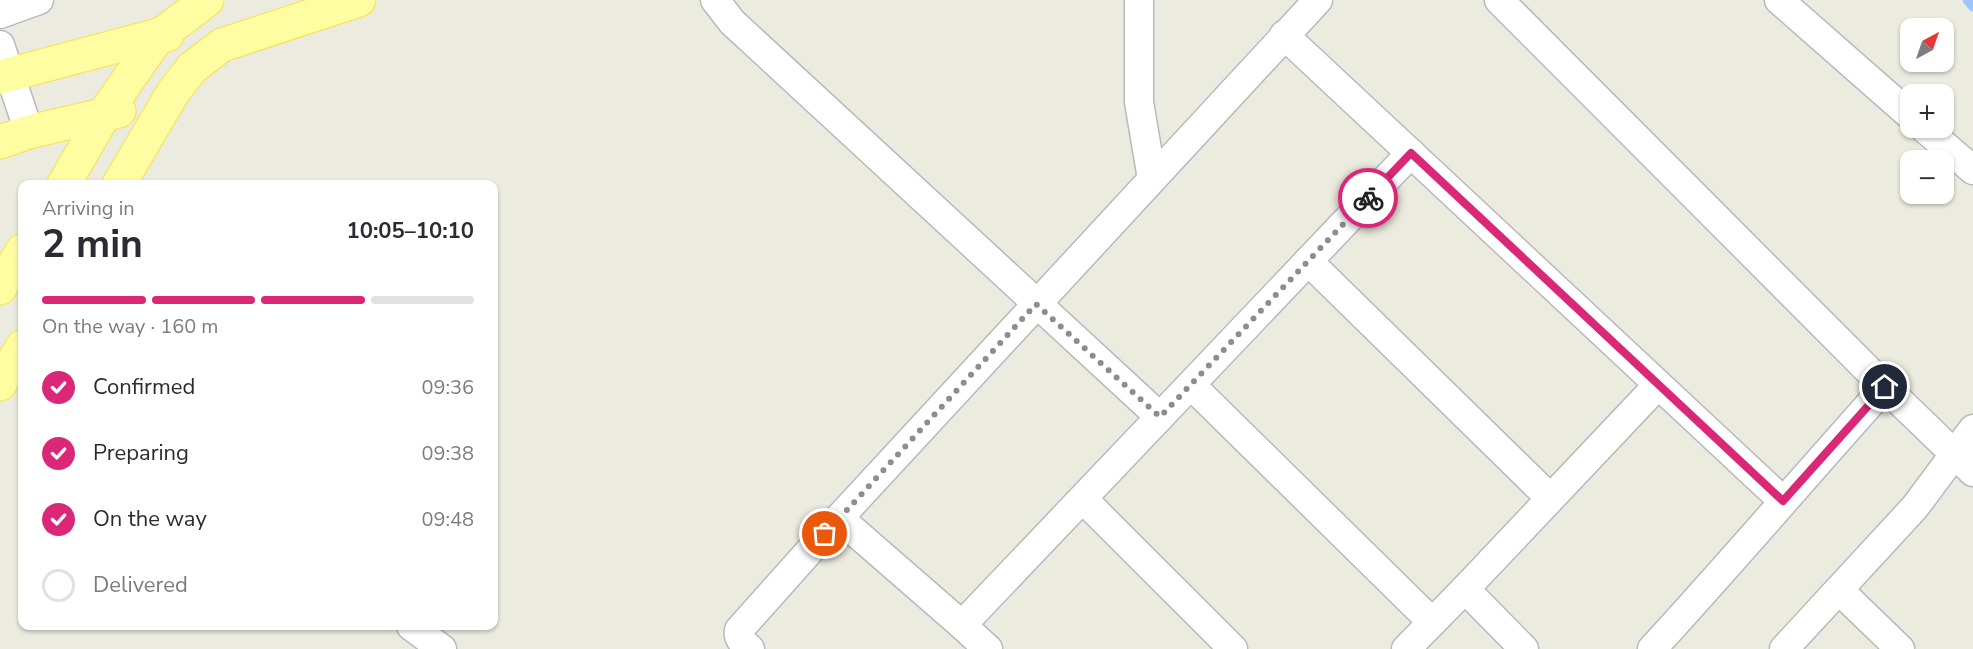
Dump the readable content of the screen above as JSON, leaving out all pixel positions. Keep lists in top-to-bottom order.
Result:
{
  "north": "top right",
  "page": {
    "map_buttons": ["+", "−"],
    "heading": ["2 min", "Arriving in", "10:05–10:10"],
    "bar": "On the way · 160 m",
    "list": [
      ["Confirmed", "09:36"],
      ["Preparing", "09:38"],
      ["On the way", "09:48"],
      "Delivered"
    ]
  }
}
